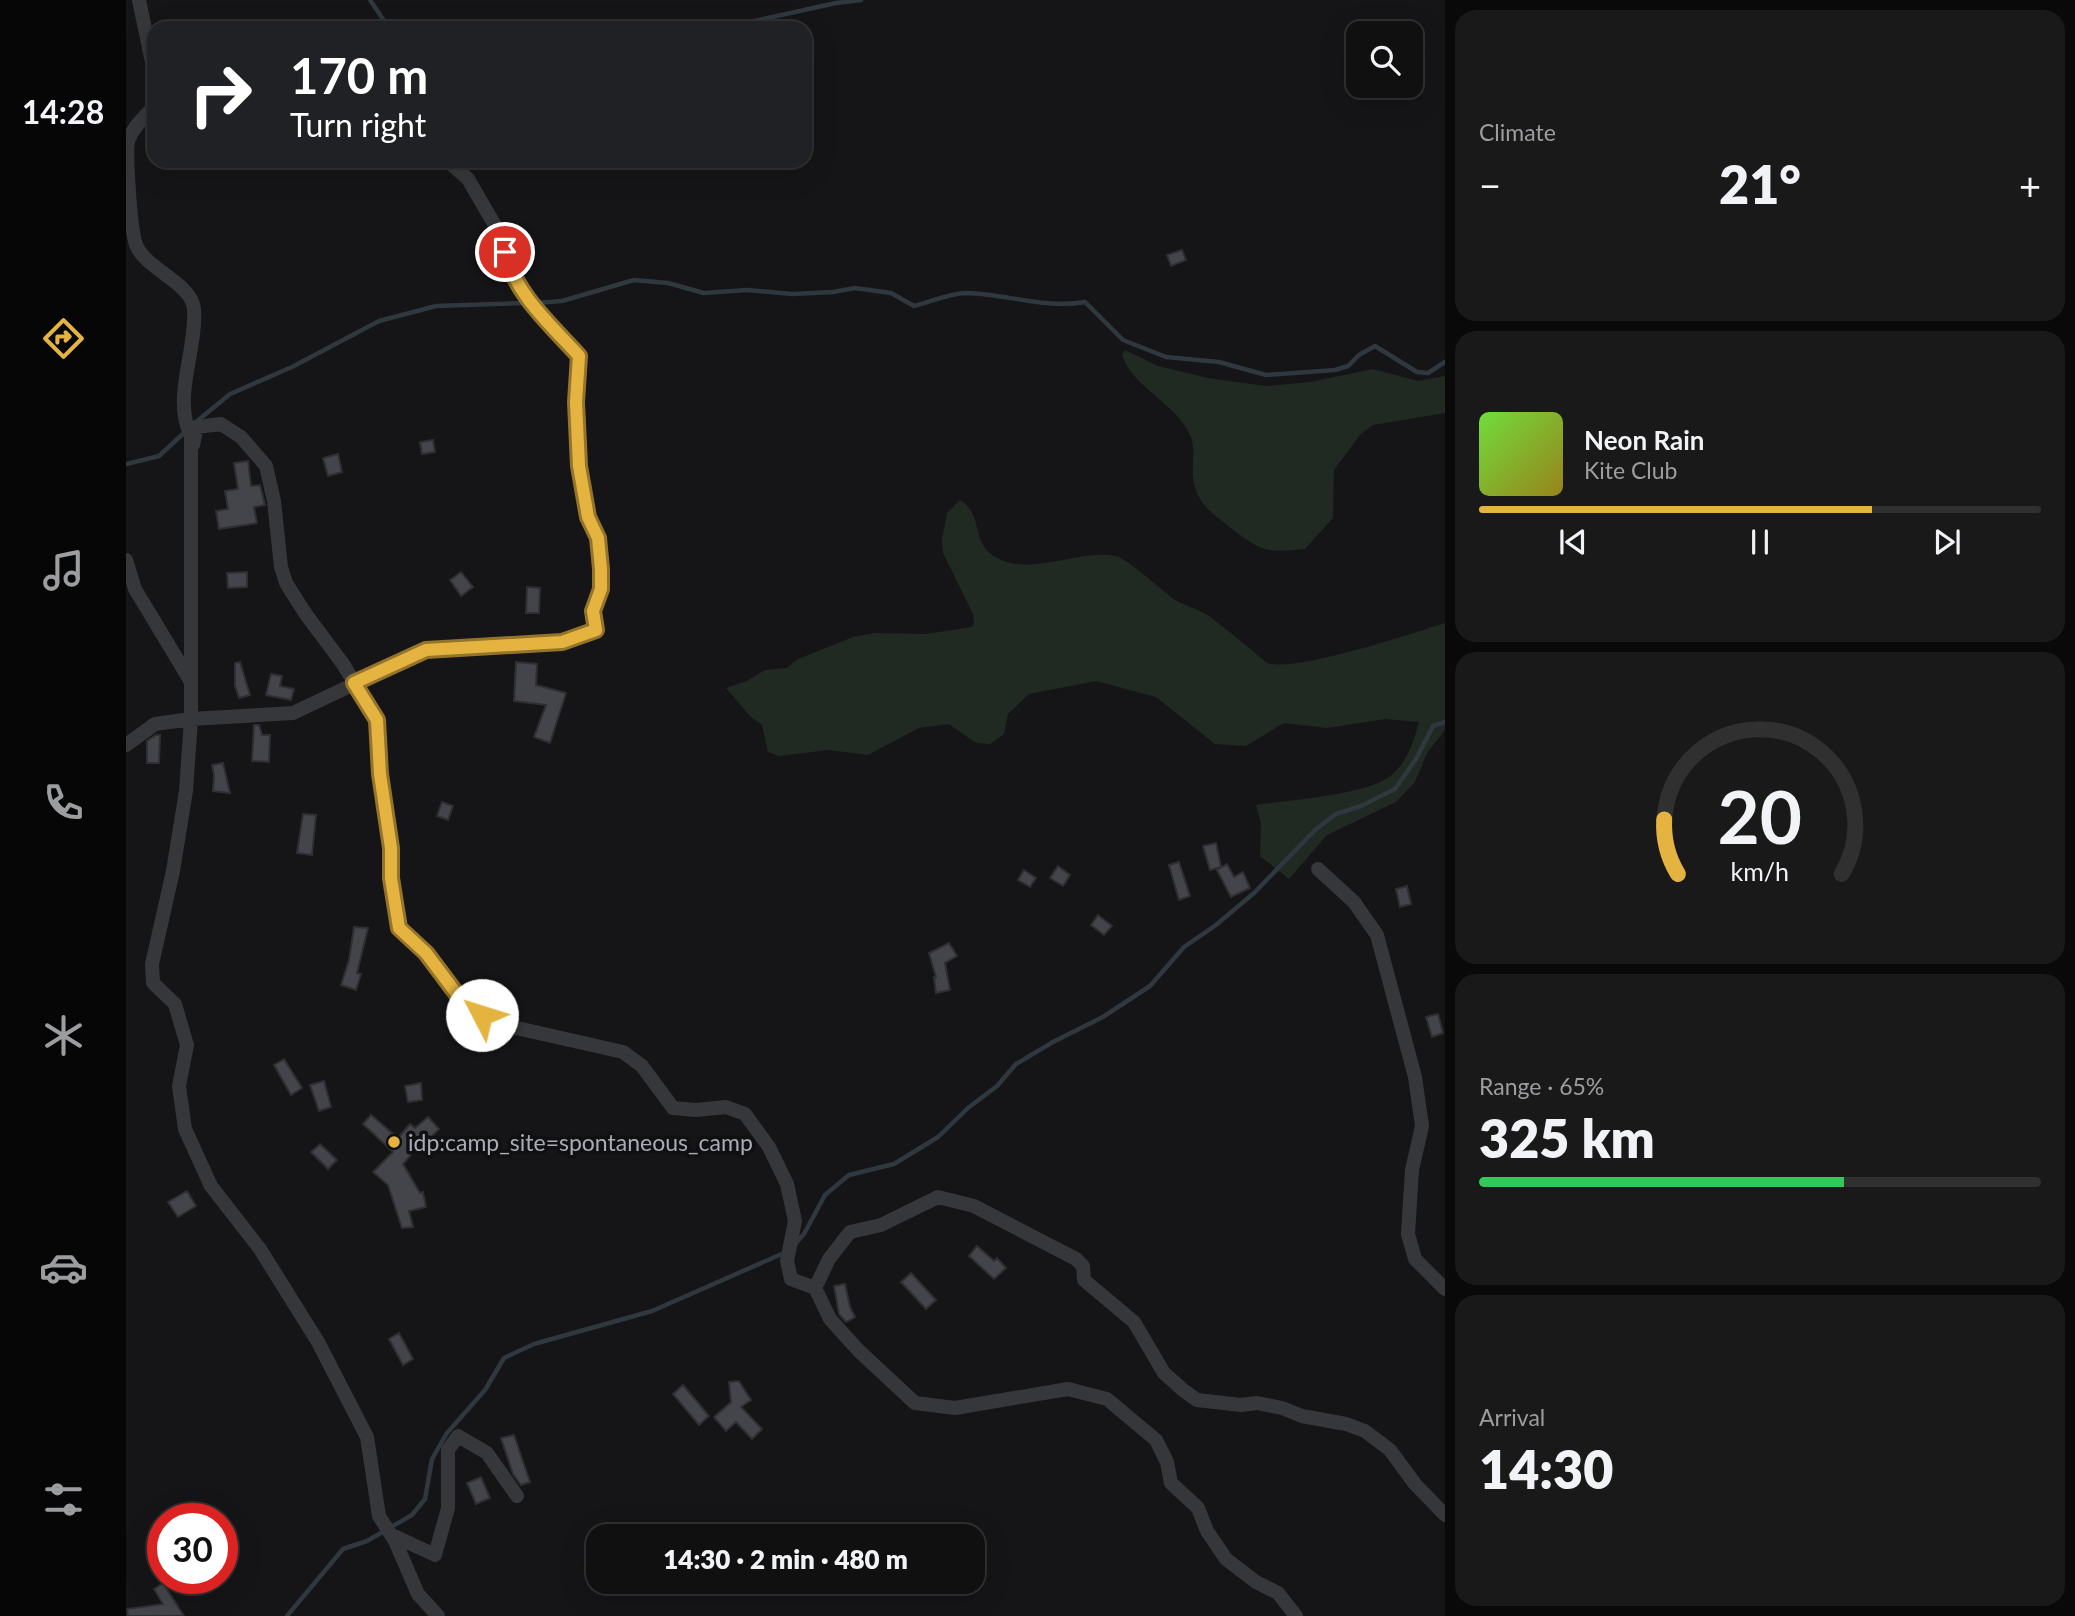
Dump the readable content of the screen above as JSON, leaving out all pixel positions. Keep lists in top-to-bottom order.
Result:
{
  "places": ["idp:camp_site=spontaneous_camp"],
  "page": {
    "tabs": "14:28",
    "tile": [
      "Climate",
      ["Range · 65%", "325 km"],
      ["Arrival", "14:30"]
    ],
    "turn": ["170 m", "Turn right"],
    "heat": ["−", "21°", "+"],
    "song": ["Neon Rain", "Kite Club"],
    "limit": "30",
    "trip": "14:30 · 2 min · 480 m",
    "gauge": ["20", "km/h"]
  }
}
